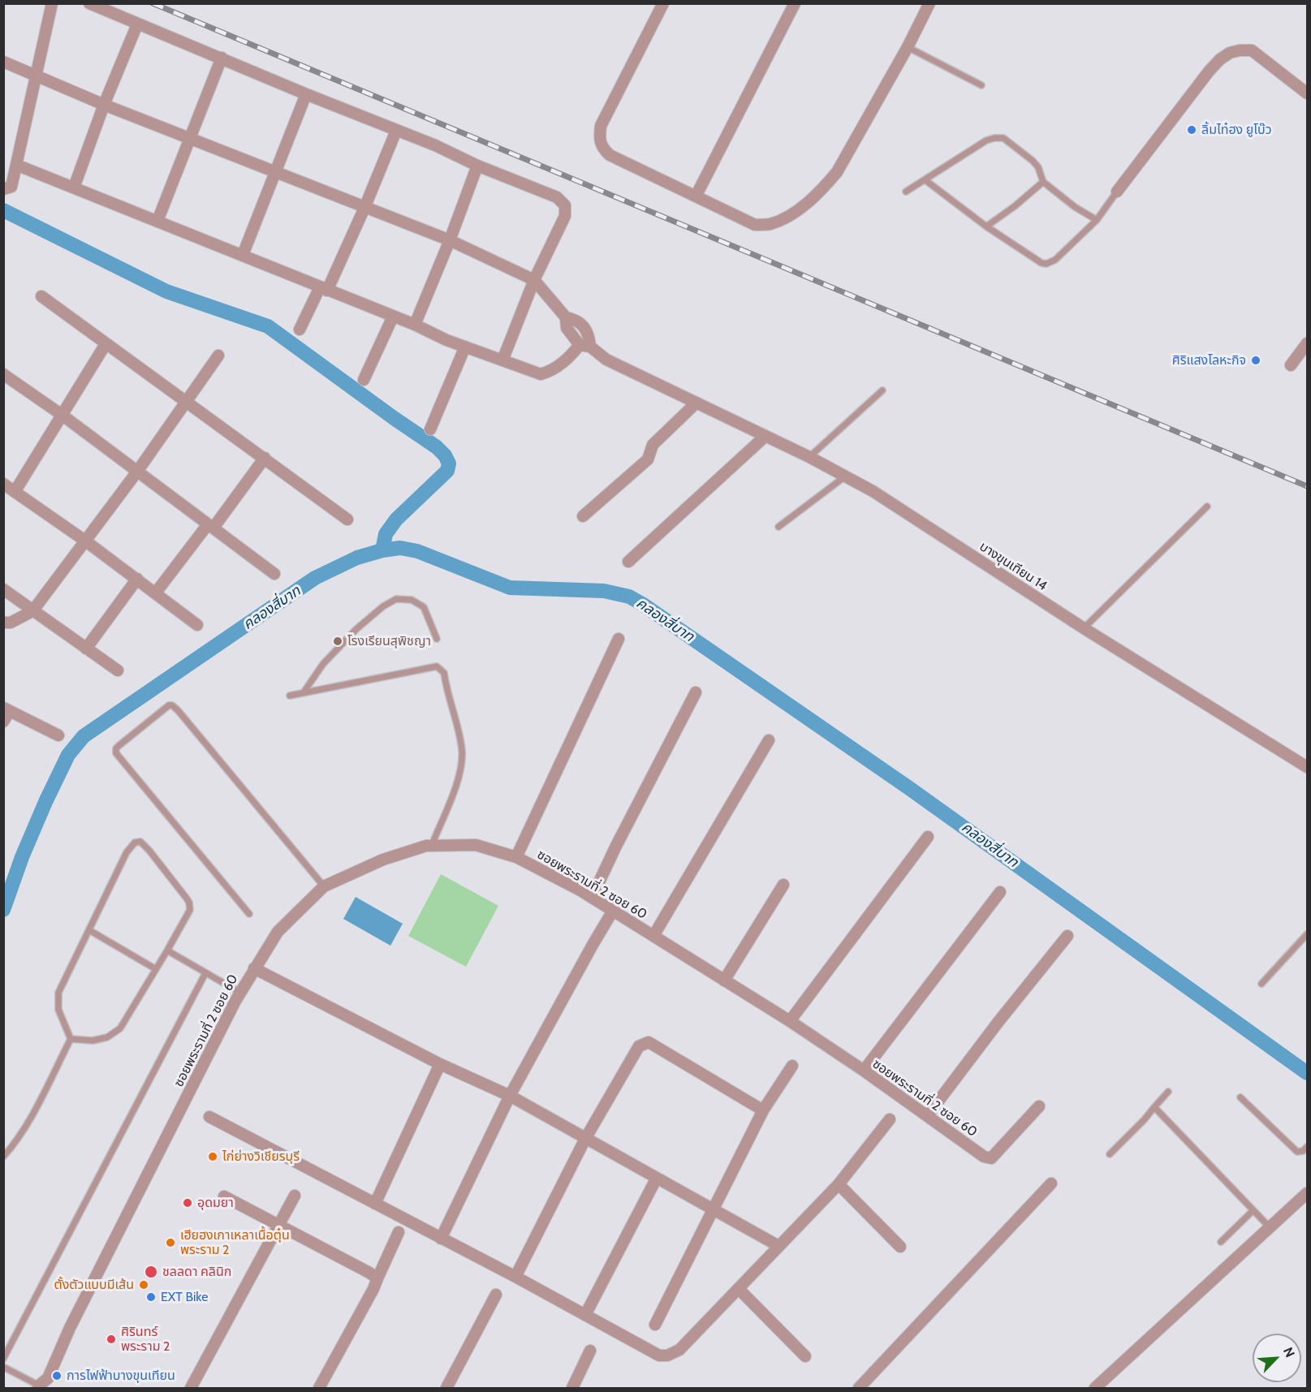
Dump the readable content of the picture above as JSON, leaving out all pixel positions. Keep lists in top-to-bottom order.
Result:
{
  "streets": {
    "street": ["บางขุนเทียน 14", "ซอยพระรามที่ 2 ซอย 60"]
  },
  "water": ["คลองสี่บาท"],
  "places": [
    "ลิ้มไท๋ฮง ยูโบ๊ว",
    "ศิริแสงโลหะกิจ",
    "โรงเรียนสุพิชญา",
    "ไก่ย่างวิเชียรบุรี",
    "อุดมยา",
    "เฮียฮงเกาเหลาเนื้อตุ๋น พระราม 2",
    "ชลลดา คลินิก",
    "ตั้งตัวแบบมีเส้น",
    "EXT Bike",
    "ศิรินทร์ พระราม 2",
    "การไฟฟ้าบางขุนเทียน"
  ],
  "north": "top right"
}
